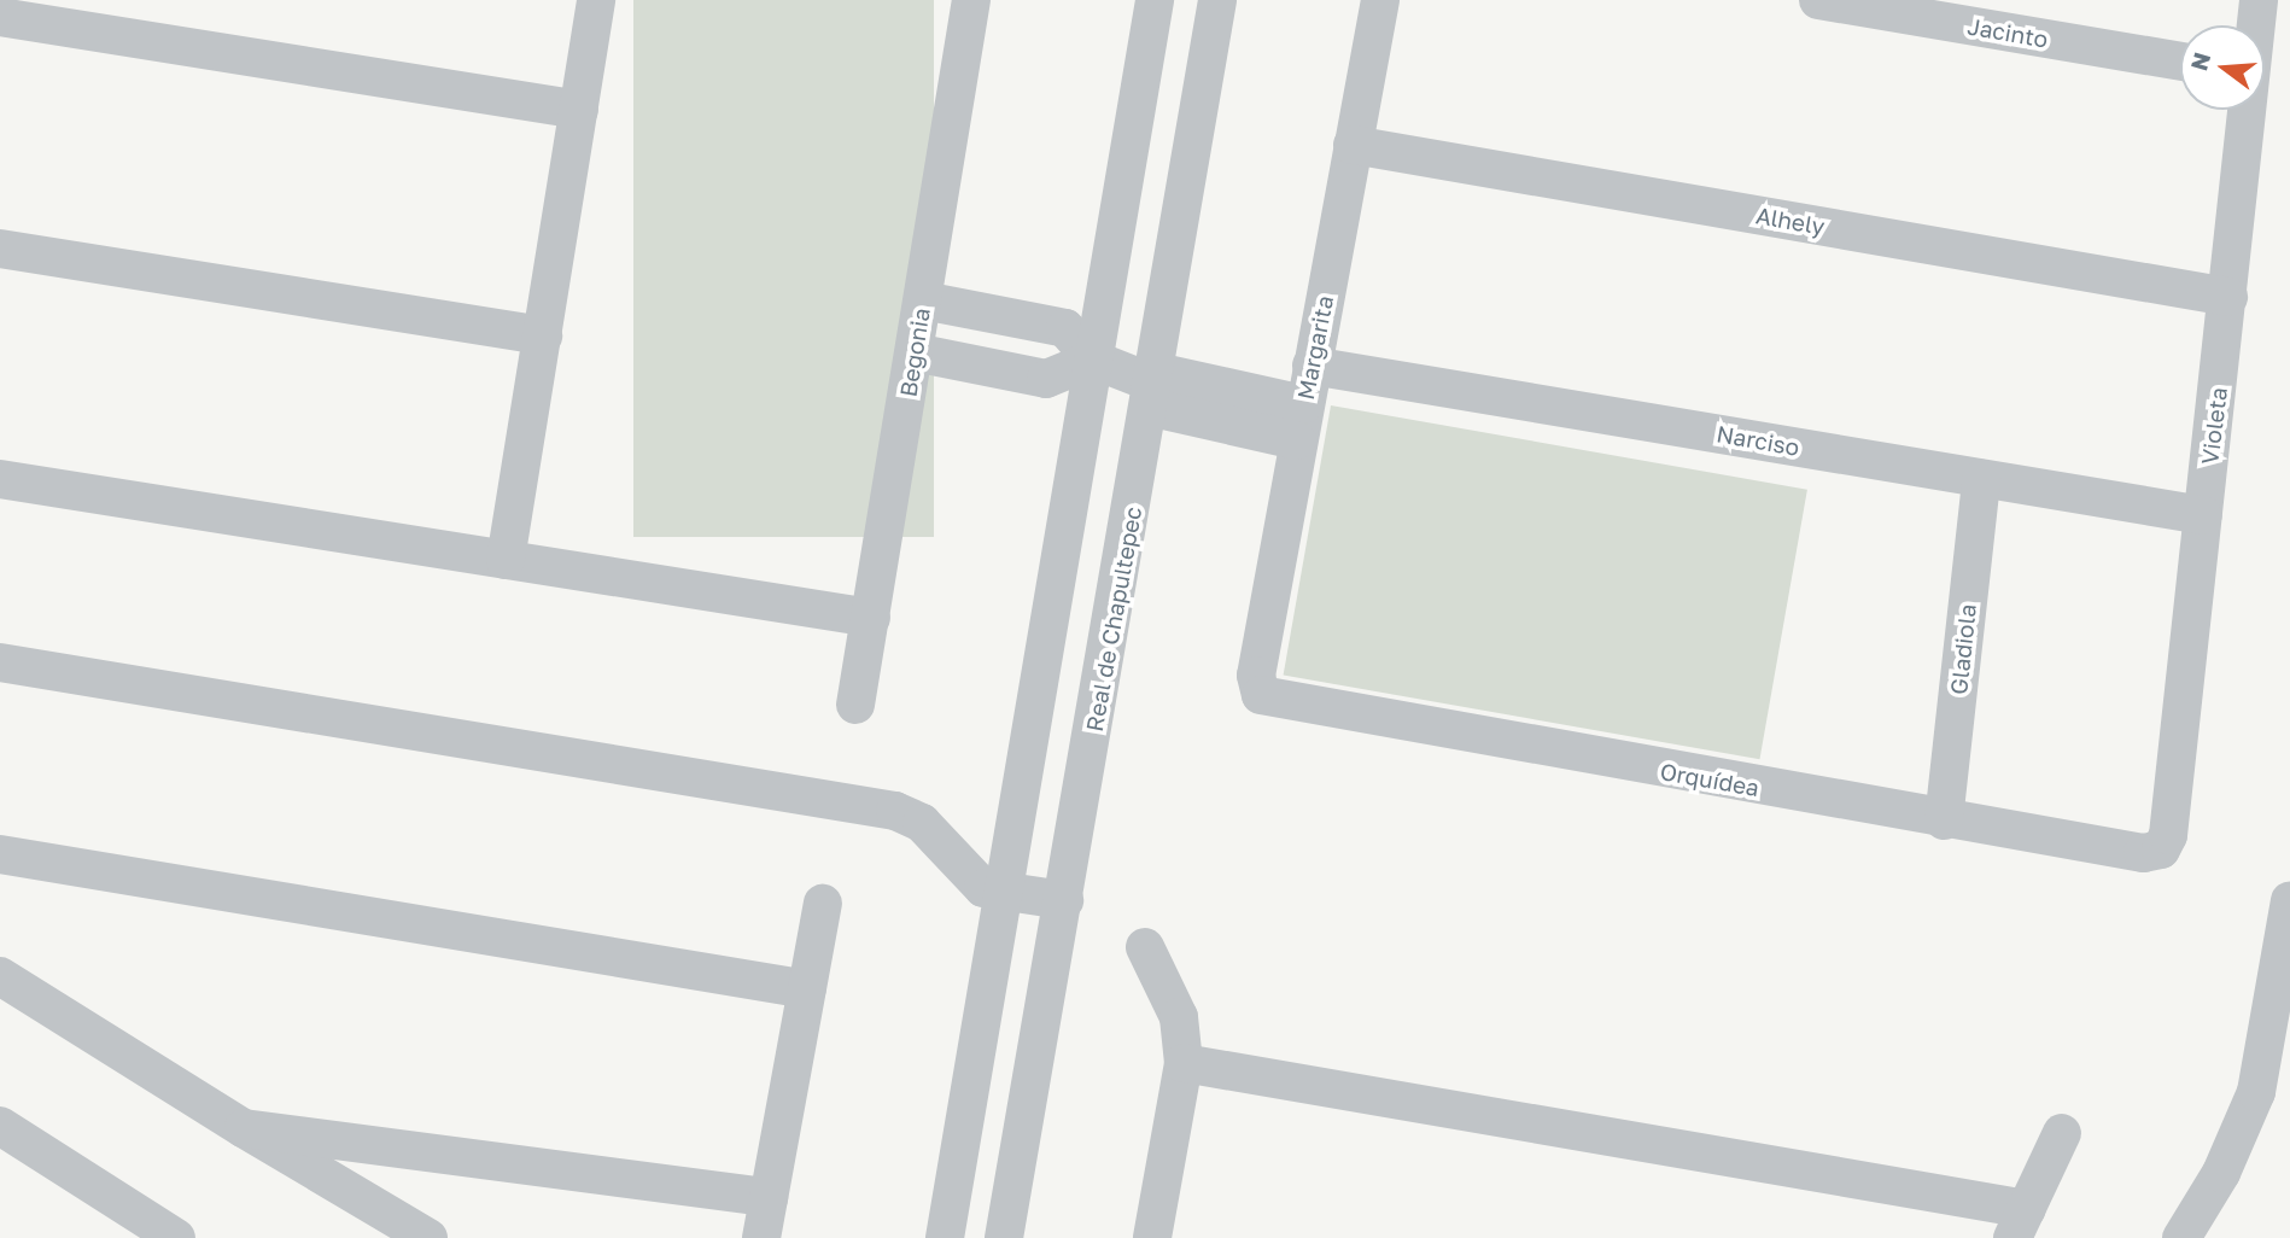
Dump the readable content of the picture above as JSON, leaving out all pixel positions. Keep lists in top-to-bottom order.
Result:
{
  "streets": {
    "street": [
      "Jacinto",
      "Alhely",
      "Margarita",
      "Begonia",
      "Violeta",
      "Narciso",
      "Real de Chapultepec",
      "Gladiola",
      "Orquídea"
    ]
  },
  "crossings": [
    ["Alhely", "Margarita"],
    ["Alhely", "Violeta"],
    ["Margarita", "Narciso"],
    ["Margarita", "Orquídea"],
    ["Violeta", "Narciso"],
    ["Violeta", "Orquídea"],
    ["Narciso", "Gladiola"],
    ["Gladiola", "Orquídea"]
  ],
  "north": "left"
}
